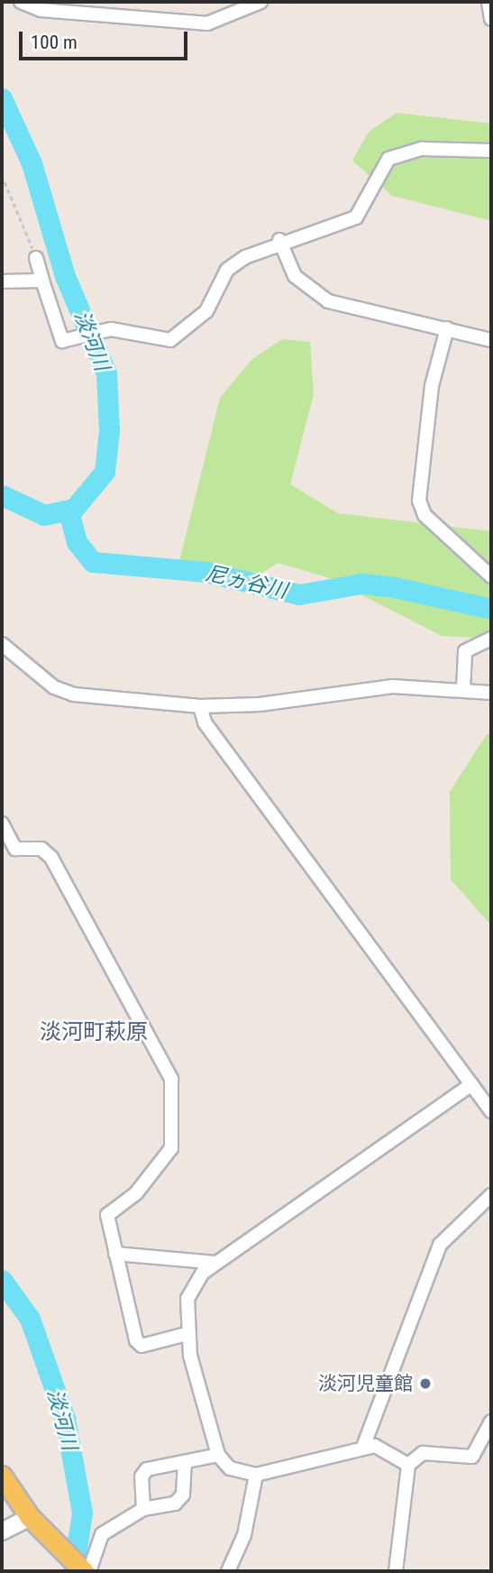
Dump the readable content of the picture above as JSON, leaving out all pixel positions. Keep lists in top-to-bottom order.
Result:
{
  "districts": ["淡河町萩原"],
  "water": ["淡河川", "尼ヵ谷川"],
  "places": ["淡河児童館"],
  "scale_bar": "100 m"
}
